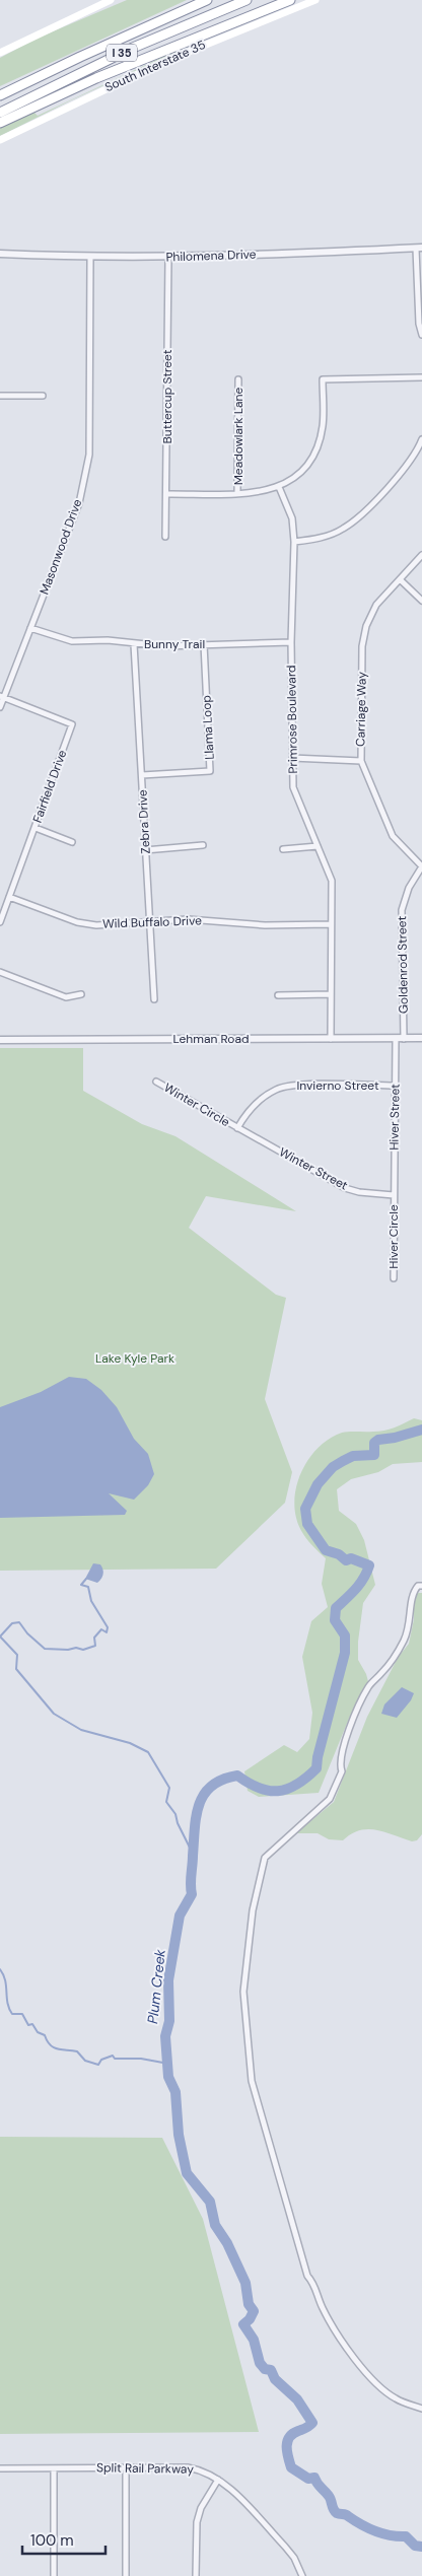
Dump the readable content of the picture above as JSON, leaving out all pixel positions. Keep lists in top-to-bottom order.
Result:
{
  "streets": {
    "highway": ["I 35"],
    "main road": ["South Interstate 35"],
    "street": [
      "Philomena Drive",
      "Buttercup Street",
      "Meadowlark Lane",
      "Masonwood Drive",
      "Bunny Trail",
      "Carriage Way",
      "Primrose Boulevard",
      "Llama Loop",
      "Fairfield Drive",
      "Zebra Drive",
      "Wild Buffalo Drive",
      "Goldenrod Street",
      "Lehman Road",
      "Invierno Street",
      "Winter Circle",
      "Hiver Street",
      "Winter Street",
      "Hiver Circle",
      "Split Rail Parkway"
    ]
  },
  "crossings": [
    ["Philomena Drive", "Buttercup Street"],
    ["Philomena Drive", "Masonwood Drive"],
    ["Masonwood Drive", "Bunny Trail"],
    ["Masonwood Drive", "Fairfield Drive"],
    ["Bunny Trail", "Primrose Boulevard"],
    ["Bunny Trail", "Llama Loop"],
    ["Bunny Trail", "Zebra Drive"],
    ["Carriage Way", "Goldenrod Street"],
    ["Primrose Boulevard", "Wild Buffalo Drive"],
    ["Primrose Boulevard", "Lehman Road"],
    ["Llama Loop", "Zebra Drive"],
    ["Fairfield Drive", "Wild Buffalo Drive"],
    ["Zebra Drive", "Wild Buffalo Drive"],
    ["Goldenrod Street", "Lehman Road"],
    ["Lehman Road", "Hiver Street"],
    ["Invierno Street", "Winter Circle"],
    ["Invierno Street", "Hiver Street"],
    ["Invierno Street", "Winter Street"],
    ["Winter Circle", "Winter Street"],
    ["Hiver Street", "Winter Street"],
    ["Hiver Street", "Hiver Circle"],
    ["Winter Street", "Hiver Circle"]
  ],
  "water": ["Plum Creek"],
  "parks": ["Lake Kyle Park"],
  "scale_bar": "100 m"
}
